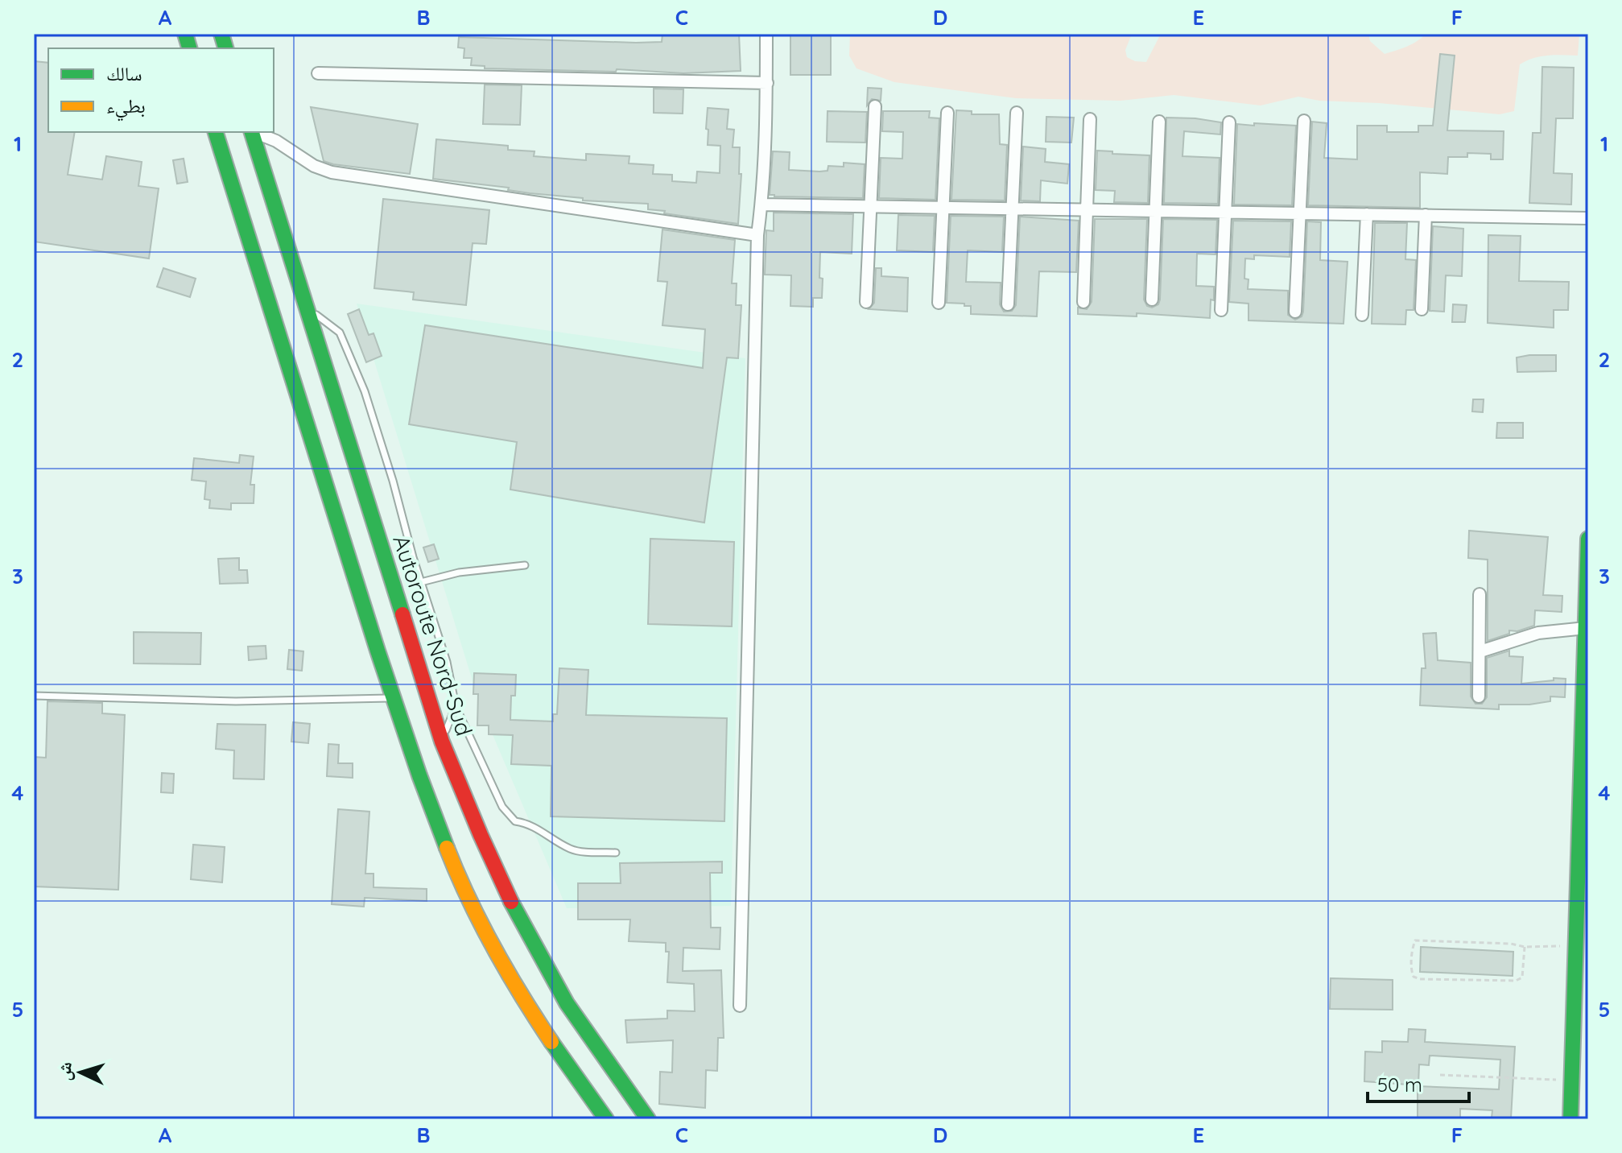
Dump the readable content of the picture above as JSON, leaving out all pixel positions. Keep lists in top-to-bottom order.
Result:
{
  "streets": {
    "main road": ["Autoroute Nord-Sud"]
  },
  "legend": ["سالك", "بطيء"],
  "scale_bar": "50 m",
  "north": "left",
  "grid": {
    "columns": [
      "A",
      "B",
      "C",
      "D",
      "E",
      "F"
    ],
    "rows": [
      "1",
      "2",
      "3",
      "4",
      "5"
    ]
  }
}
